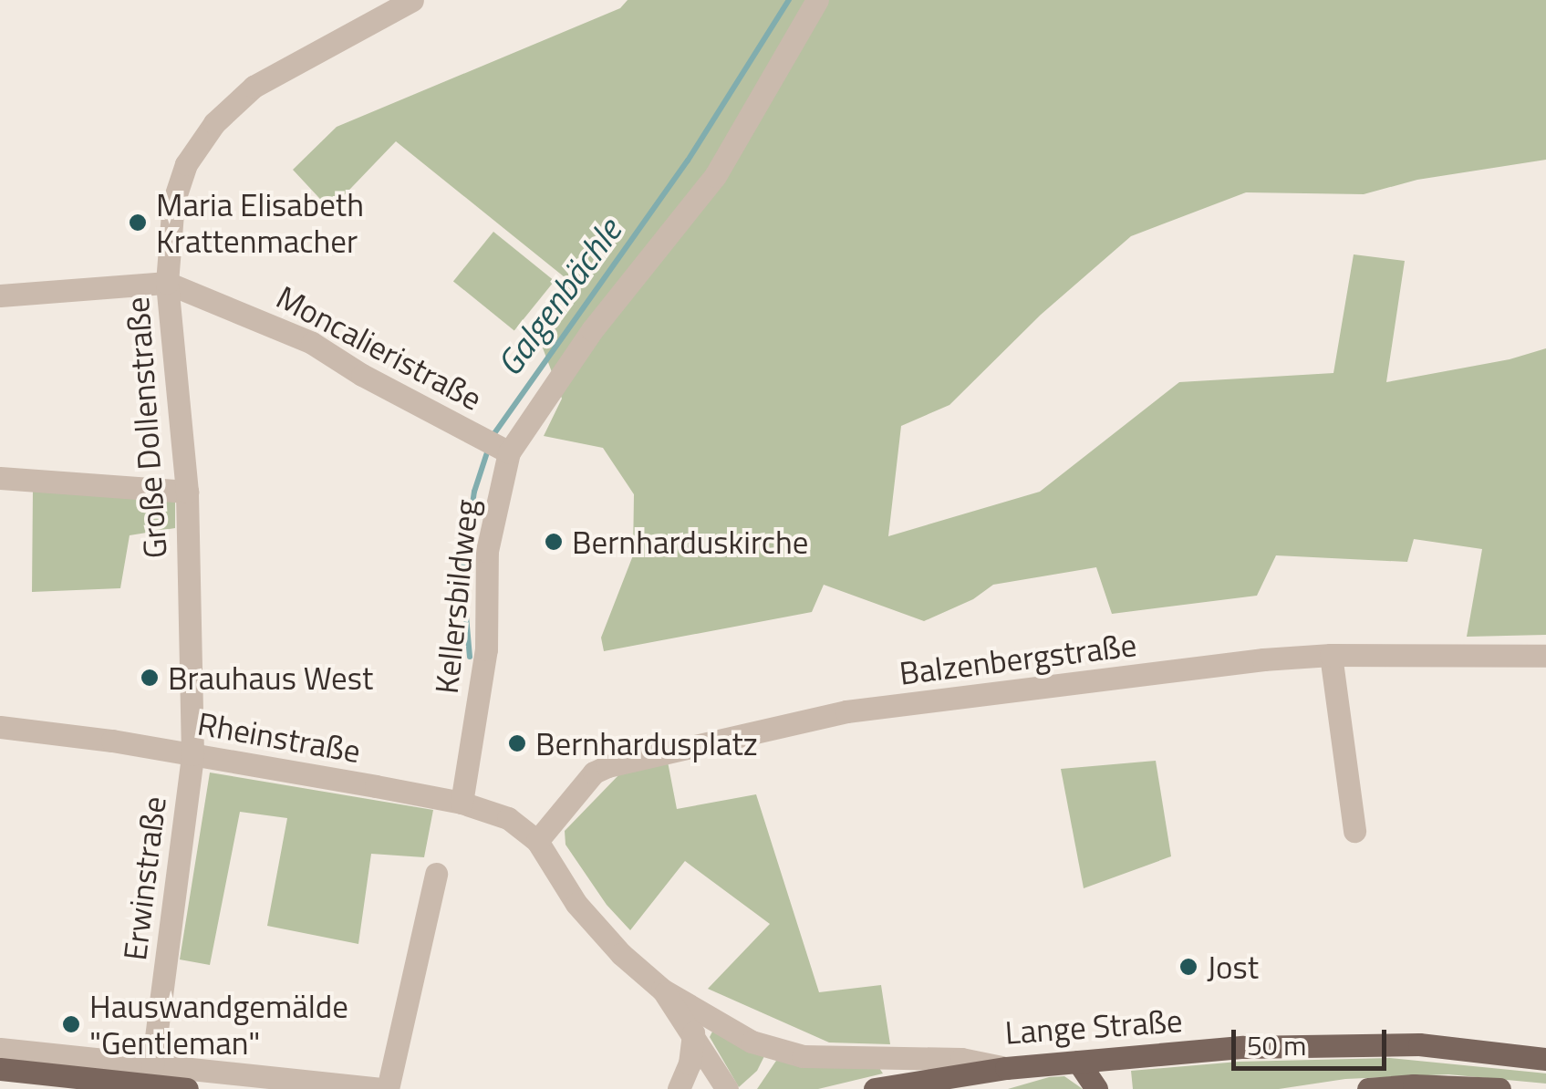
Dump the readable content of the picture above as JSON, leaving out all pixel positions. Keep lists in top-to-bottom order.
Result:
{
  "streets": {
    "main road": ["Lange Straße"],
    "street": [
      "Moncalieristraße",
      "Große Dollenstraße",
      "Kellersbildweg",
      "Balzenbergstraße",
      "Rheinstraße",
      "Erwinstraße"
    ]
  },
  "crossings": [
    ["Moncalieristraße", "Große Dollenstraße"],
    ["Moncalieristraße", "Kellersbildweg"],
    ["Große Dollenstraße", "Rheinstraße"],
    ["Große Dollenstraße", "Erwinstraße"],
    ["Kellersbildweg", "Rheinstraße"],
    ["Balzenbergstraße", "Rheinstraße"],
    ["Balzenbergstraße", "Lange Straße"],
    ["Rheinstraße", "Erwinstraße"],
    ["Rheinstraße", "Lange Straße"]
  ],
  "water": ["Galgenbächle"],
  "places": [
    "Maria Elisabeth Krattenmacher",
    "Bernharduskirche",
    "Brauhaus West",
    "Bernhardusplatz",
    "Jost",
    "Hauswandgemälde \"Gentleman\""
  ],
  "scale_bar": "50 m"
}
